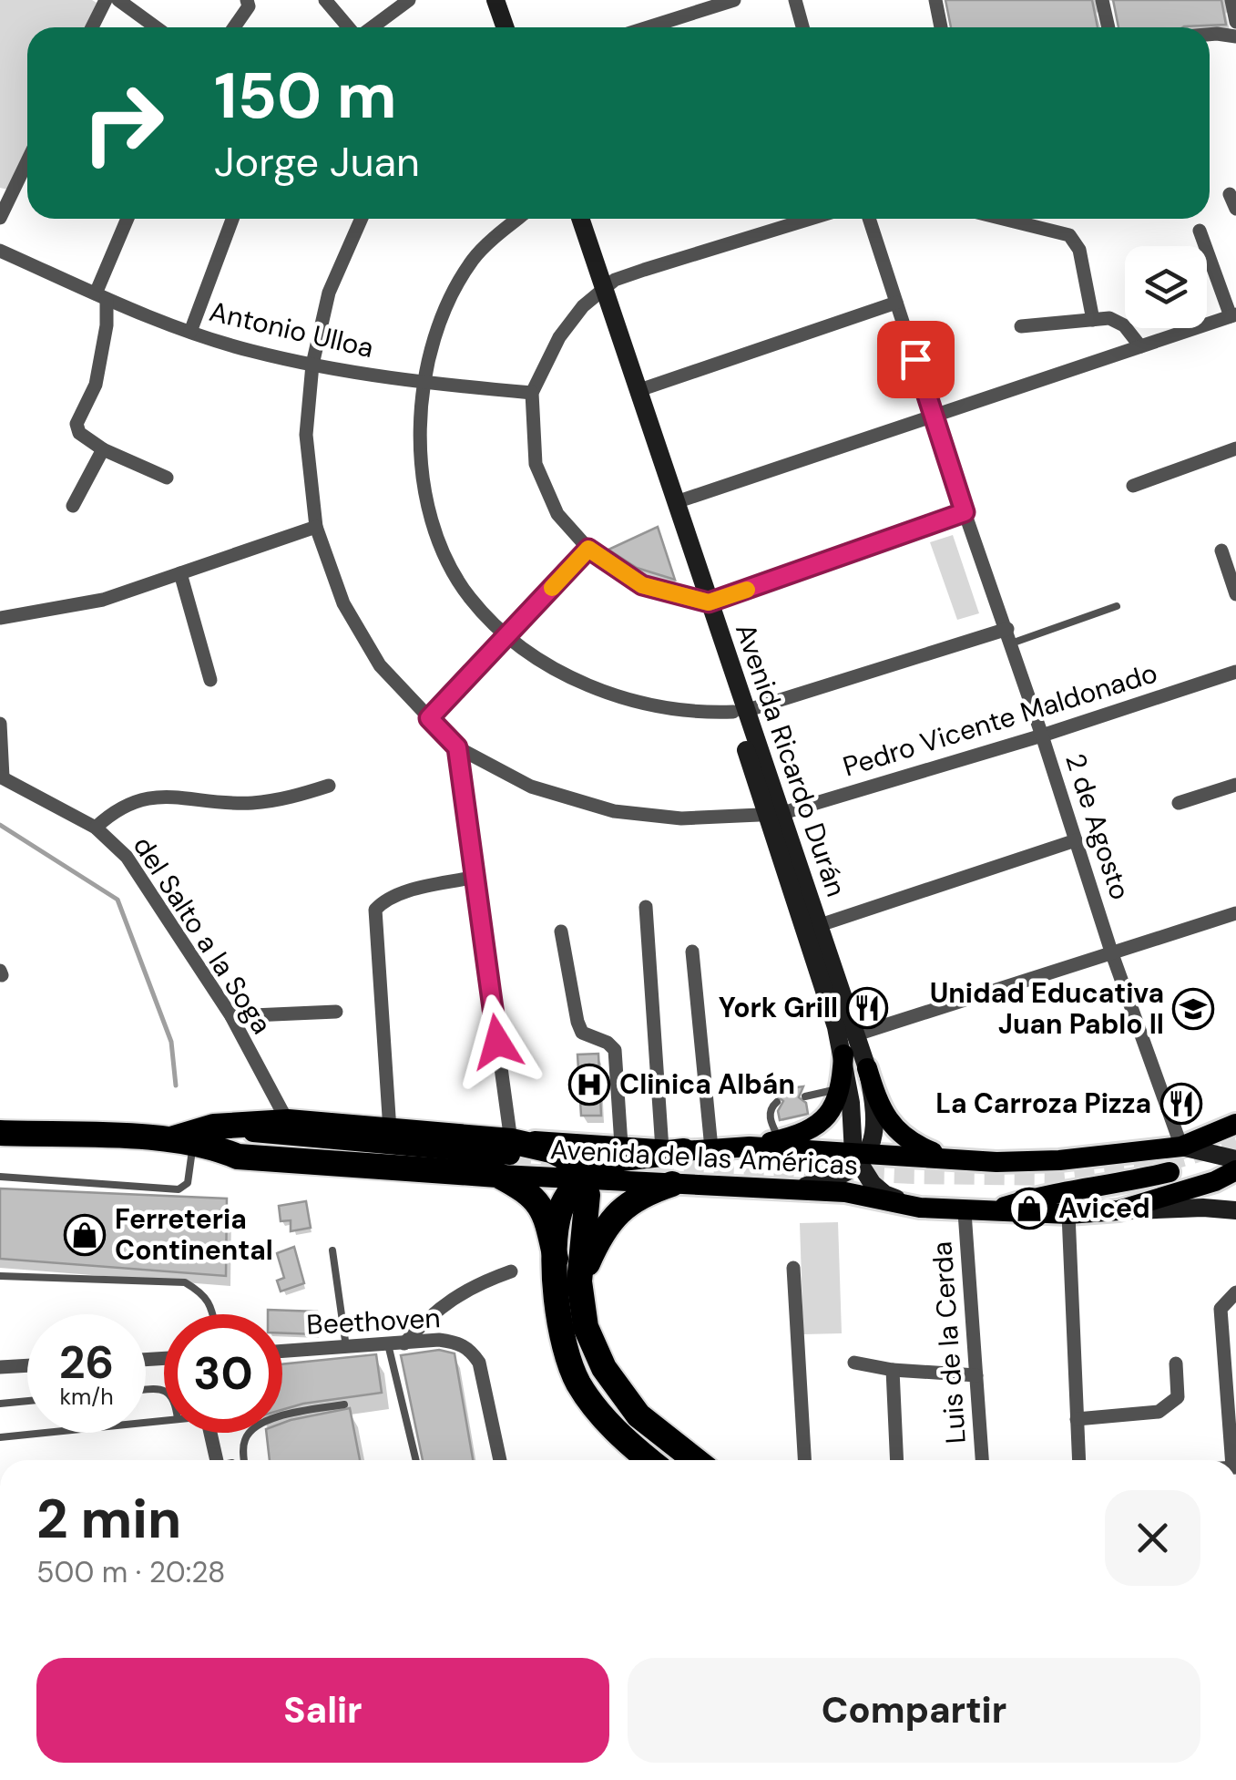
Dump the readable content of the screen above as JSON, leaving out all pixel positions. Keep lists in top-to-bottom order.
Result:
{
  "streets": {
    "highway": ["Avenida de las Américas"],
    "street": [
      "Antonio Ulloa",
      "Pedro Vicente Maldonado",
      "Avenida Ricardo Durán",
      "2 de Agosto",
      "del Salto a la Soga",
      "Beethoven",
      "Luis de la Cerda"
    ]
  },
  "crossings": [
    ["Antonio Ulloa", "Pedro Vicente Maldonado"],
    ["Pedro Vicente Maldonado", "Avenida Ricardo Durán"],
    ["Pedro Vicente Maldonado", "2 de Agosto"],
    ["Avenida Ricardo Durán", "Avenida de las Américas"],
    ["2 de Agosto", "Avenida de las Américas"],
    ["del Salto a la Soga", "Avenida de las Américas"],
    ["Avenida de las Américas", "Luis de la Cerda"]
  ],
  "places": {
    "restaurant": ["York Grill", "La Carroza Pizza"],
    "school or university": ["Unidad Educativa Juan Pablo II"],
    "hospital": ["Clinica Albán"],
    "shop": ["Aviced", "Ferreteria Continental"]
  },
  "page": {
    "turn": ["150 m", "Jorge Juan"],
    "speed": "26 km/h",
    "limit": "30",
    "heading": ["2 min", "500 m · 20:28"],
    "buttons": ["Salir", "Compartir"]
  }
}
